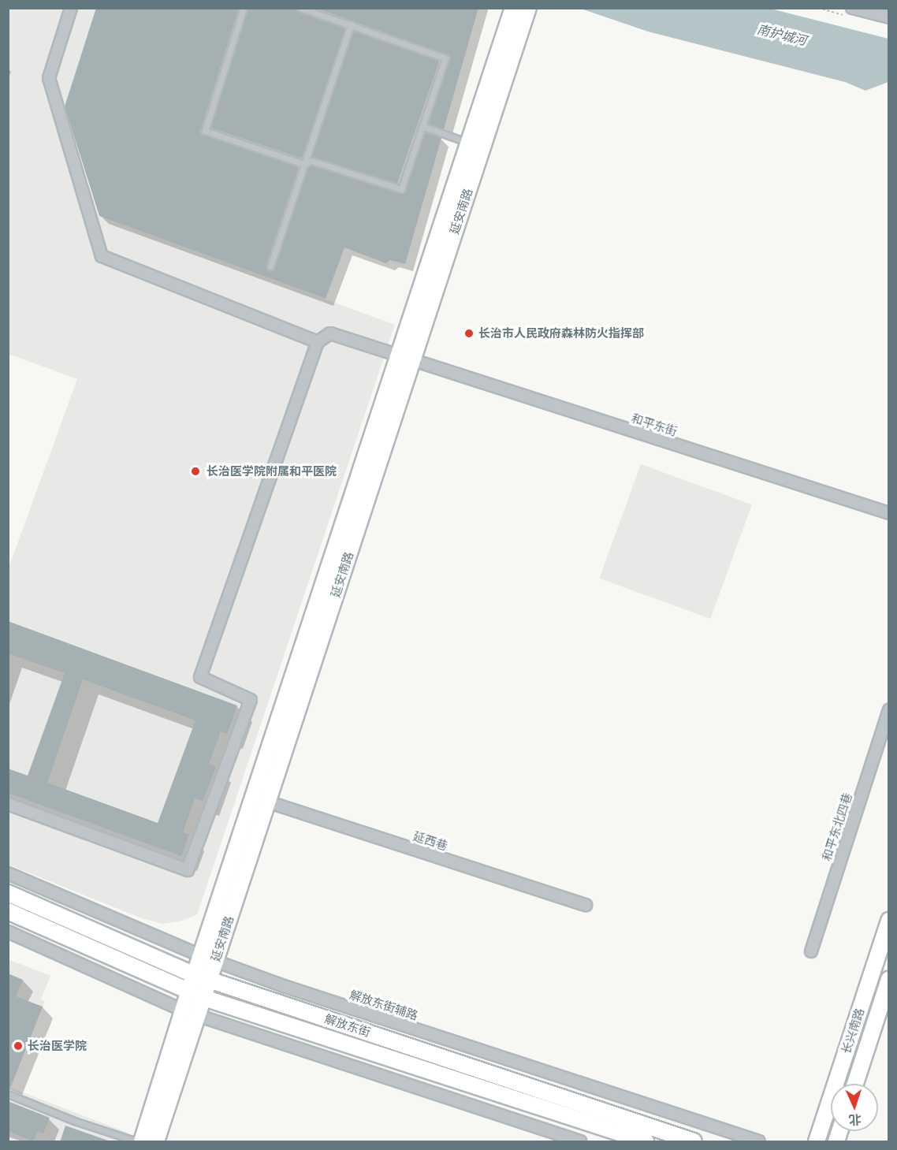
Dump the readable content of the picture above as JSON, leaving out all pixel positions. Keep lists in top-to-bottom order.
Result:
{
  "streets": {
    "main road": ["延安南路", "解放东街", "长兴南路"],
    "street": [
      "和平东街",
      "和平东北四巷",
      "延西巷",
      "解放东街辅路"
    ]
  },
  "crossings": [
    ["延安南路", "和平东街"],
    ["延安南路", "延西巷"],
    ["延安南路", "解放东街辅路"],
    ["延安南路", "解放东街"]
  ],
  "water": ["南护城河"],
  "places": ["长治市人民政府森林防火指挥部", "长治医学院附属和平医院", "长治医学院"],
  "north": "bottom"
}
